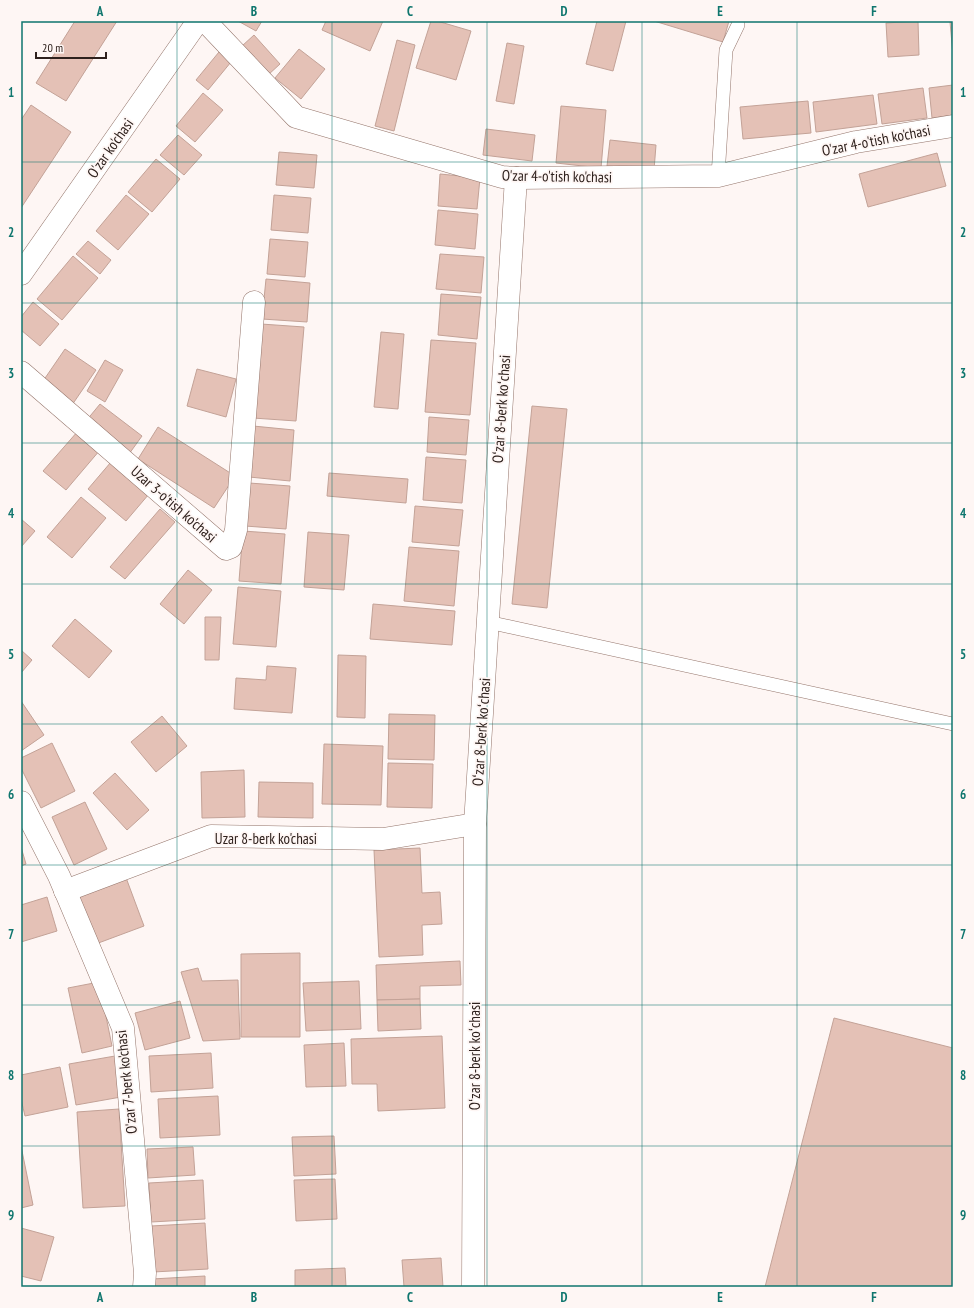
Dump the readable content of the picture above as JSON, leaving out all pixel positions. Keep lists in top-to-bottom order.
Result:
{
  "streets": {
    "street": [
      "O'zar 4-o'tish ko'chasi",
      "O'zar ko'chasi",
      "Oʻzar 8-berk koʻchasi",
      "Uzar 3-o'tish ko'chasi",
      "Uzar 8-berk ko'chasi",
      "O'zar 7-berk ko'chasi"
    ]
  },
  "crossings": [
    ["O'zar 4-o'tish ko'chasi", "Oʻzar 8-berk koʻchasi"],
    ["Oʻzar 8-berk koʻchasi", "Uzar 8-berk ko'chasi"],
    ["Uzar 8-berk ko'chasi", "O'zar 7-berk ko'chasi"]
  ],
  "scale_bar": "20 m",
  "grid": {
    "columns": [
      "A",
      "B",
      "C",
      "D",
      "E",
      "F"
    ],
    "rows": [
      "1",
      "2",
      "3",
      "4",
      "5",
      "6",
      "7",
      "8",
      "9"
    ]
  }
}
